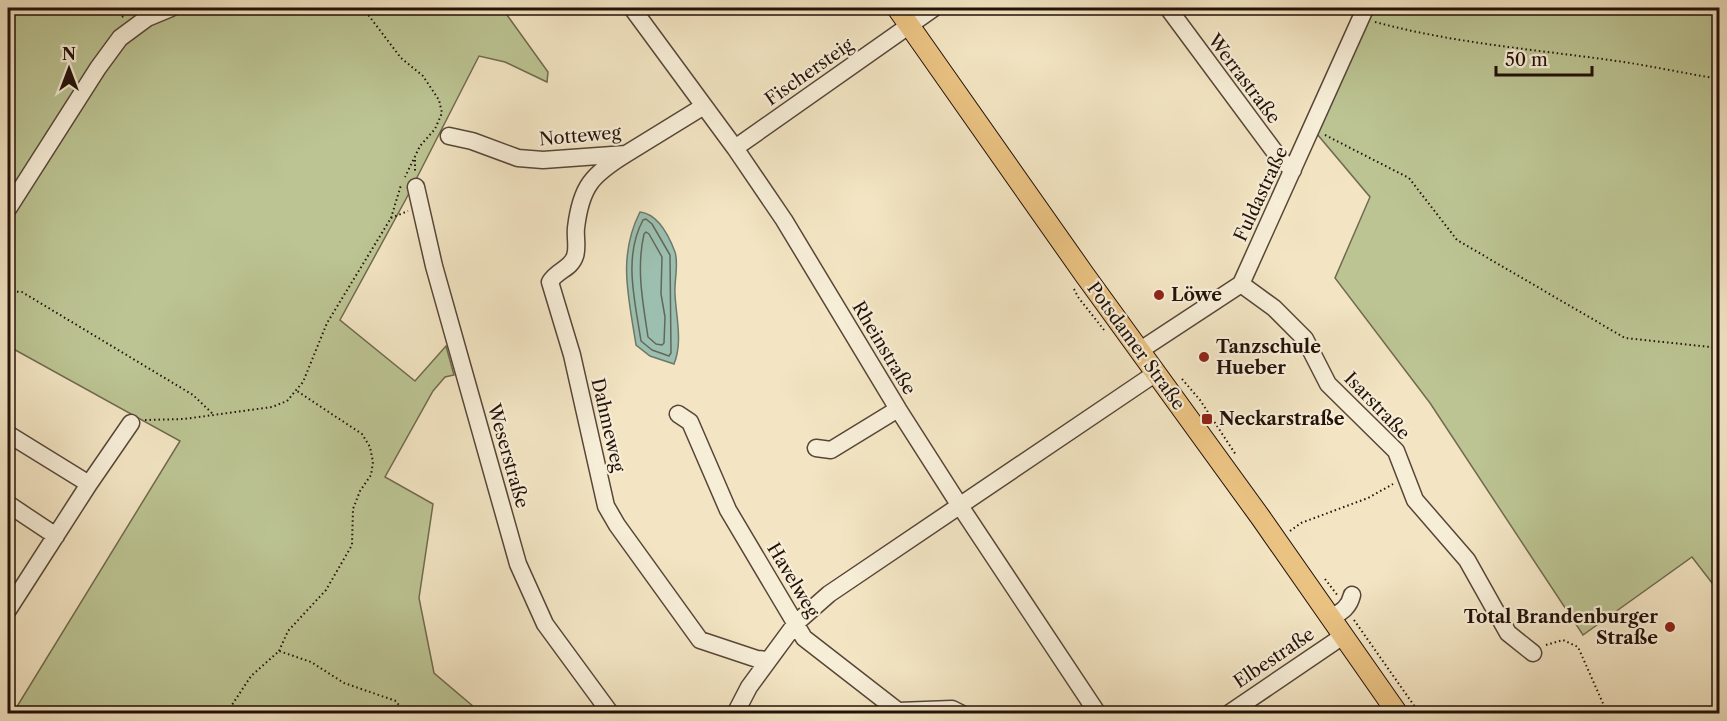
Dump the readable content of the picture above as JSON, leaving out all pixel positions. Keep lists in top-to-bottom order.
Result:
{
  "streets": {
    "main road": ["Potsdamer Straße"],
    "street": [
      "Fischersteig",
      "Werrastraße",
      "Notteweg",
      "Fuldastraße",
      "Rheinstraße",
      "Isarstraße",
      "Dahmeweg",
      "Weserstraße",
      "Havelweg",
      "Elbestraße"
    ]
  },
  "crossings": [
    ["Fischersteig", "Potsdamer Straße"],
    ["Fischersteig", "Rheinstraße"],
    ["Werrastraße", "Fuldastraße"],
    ["Notteweg", "Rheinstraße"],
    ["Notteweg", "Dahmeweg"],
    ["Fuldastraße", "Isarstraße"],
    ["Potsdamer Straße", "Elbestraße"]
  ],
  "places": {
    "other": ["Löwe", "Tanzschule Hueber", "Total Brandenburger Straße"],
    "transit": ["Neckarstraße"]
  },
  "scale_bar": "50 m",
  "north": "top"
}
